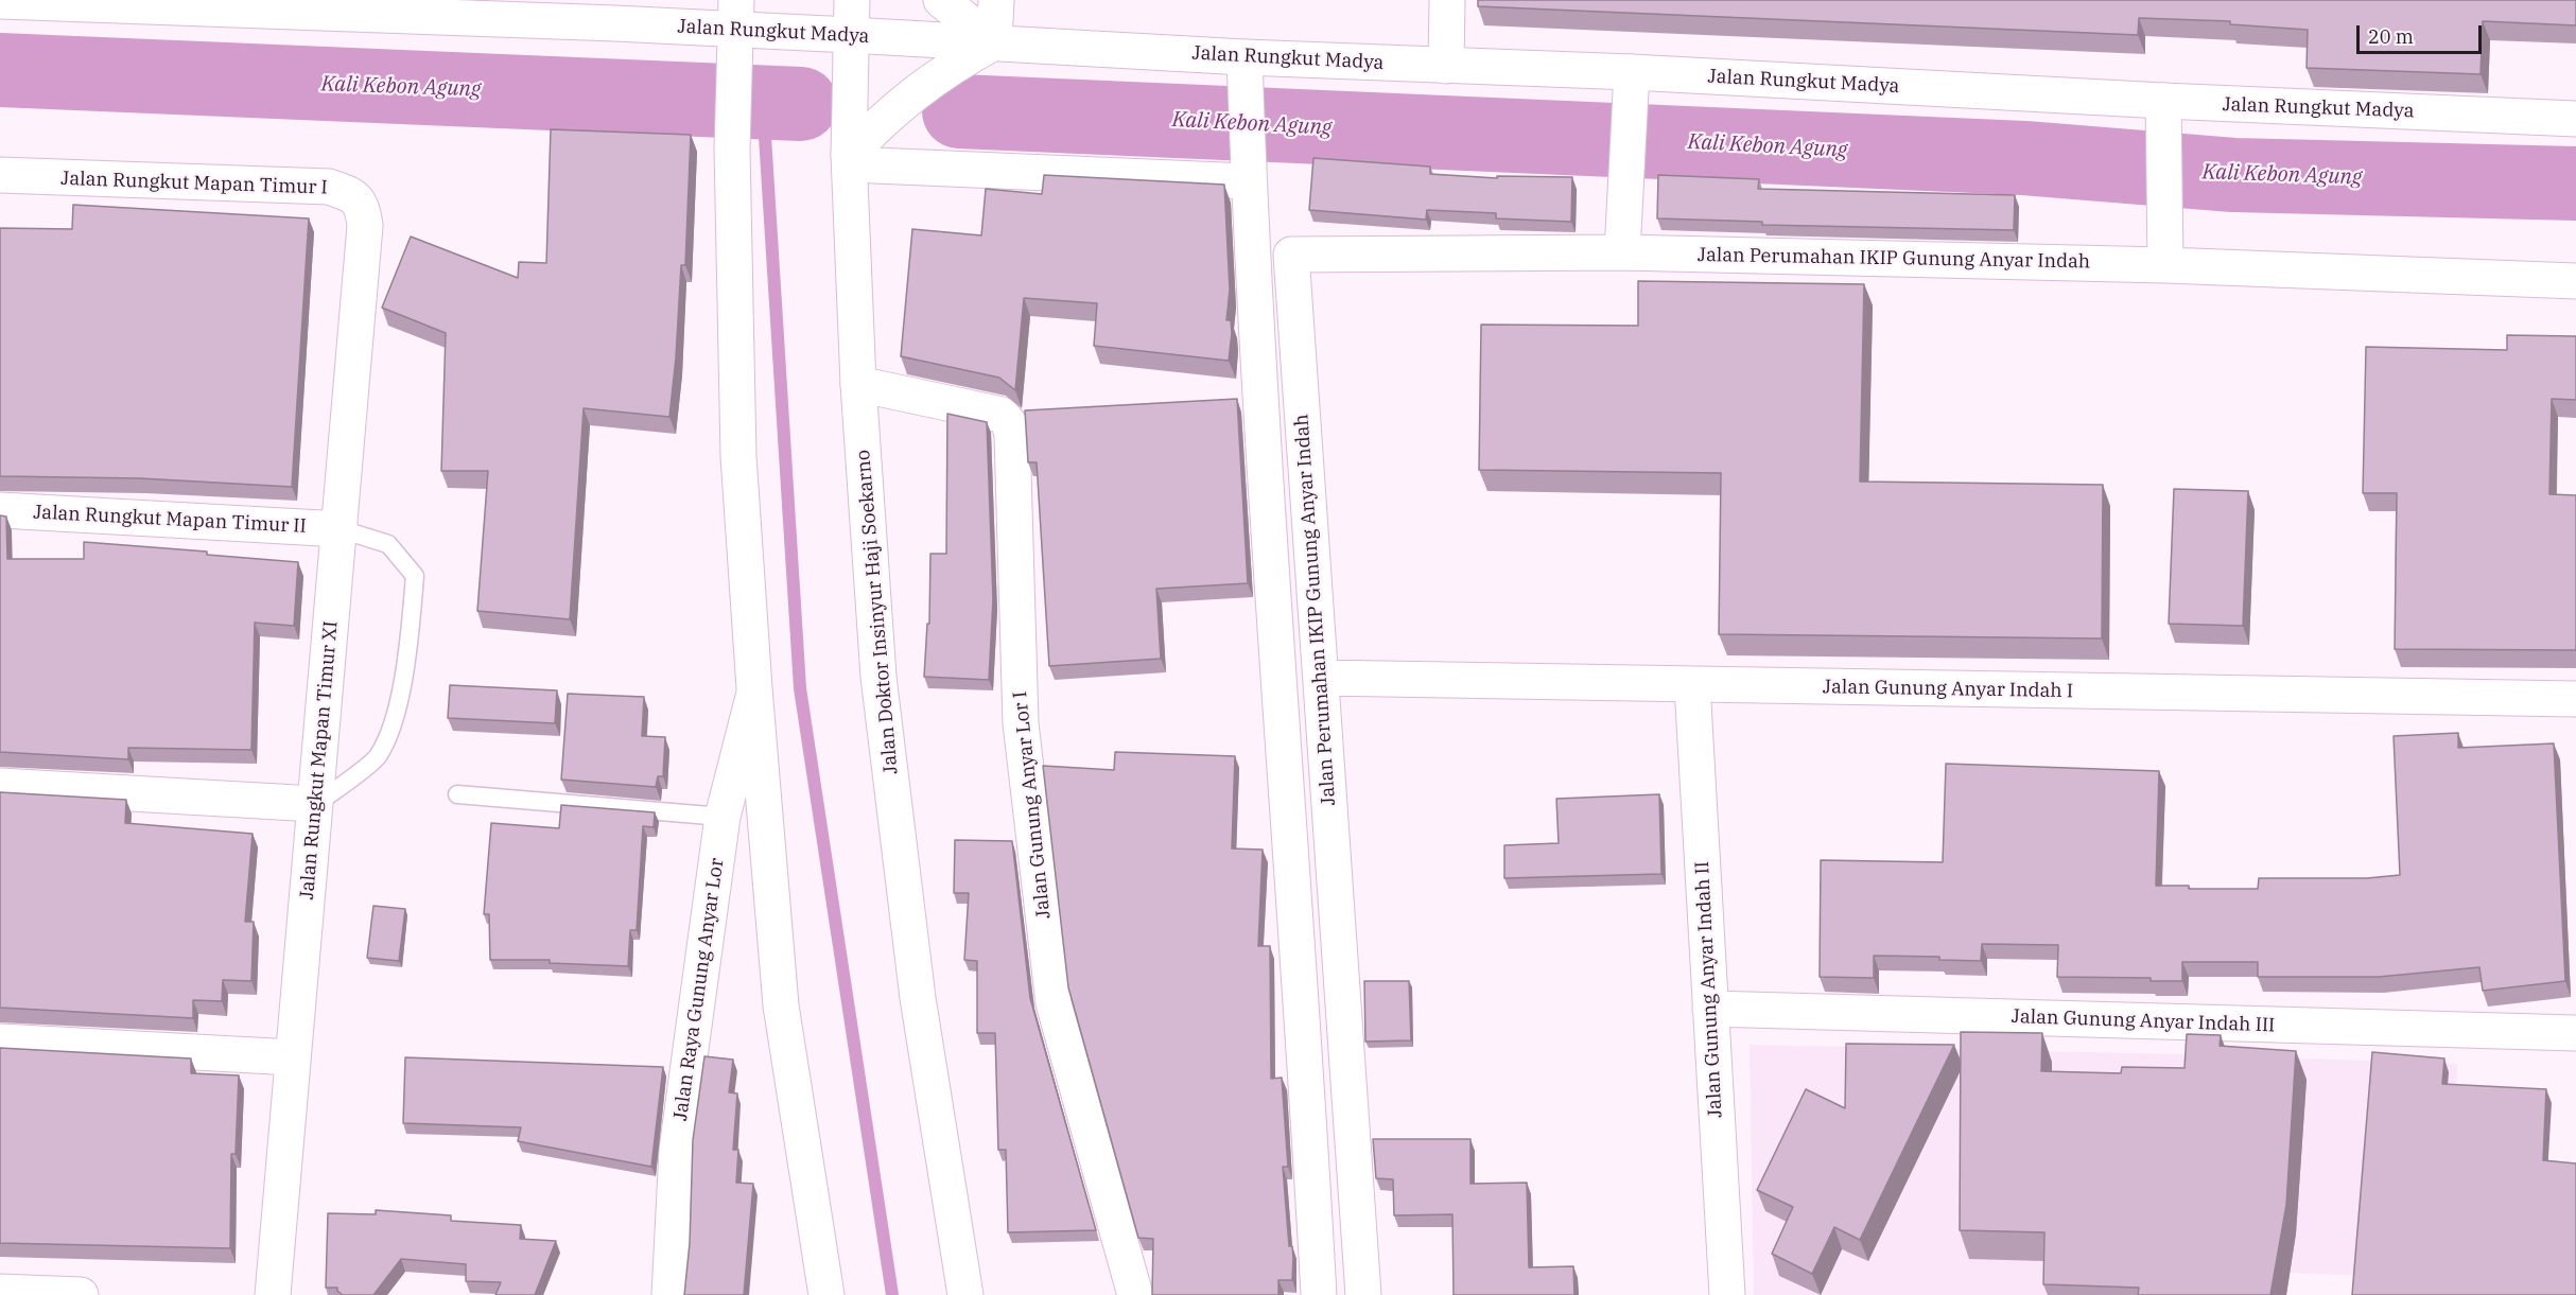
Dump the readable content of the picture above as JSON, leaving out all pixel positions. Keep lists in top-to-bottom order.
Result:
{
  "streets": {
    "street": [
      "Jalan Rungkut Madya",
      "Jalan Rungkut Mapan Timur I",
      "Jalan Perumahan IKIP Gunung Anyar Indah",
      "Jalan Rungkut Mapan Timur II",
      "Jalan Doktor Insinyur Haji Soekarno",
      "Jalan Gunung Anyar Indah I",
      "Jalan Rungkut Mapan Timur XI",
      "Jalan Gunung Anyar Lor I",
      "Jalan Raya Gunung Anyar Lor",
      "Jalan Gunung Anyar Indah II",
      "Jalan Gunung Anyar Indah III"
    ]
  },
  "crossings": [
    ["Jalan Rungkut Madya", "Jalan Doktor Insinyur Haji Soekarno"],
    ["Jalan Rungkut Mapan Timur I", "Jalan Rungkut Mapan Timur XI"],
    ["Jalan Perumahan IKIP Gunung Anyar Indah", "Jalan Gunung Anyar Indah I"],
    ["Jalan Rungkut Mapan Timur II", "Jalan Rungkut Mapan Timur XI"],
    ["Jalan Doktor Insinyur Haji Soekarno", "Jalan Gunung Anyar Lor I"],
    ["Jalan Gunung Anyar Indah I", "Jalan Gunung Anyar Indah II"],
    ["Jalan Gunung Anyar Indah II", "Jalan Gunung Anyar Indah III"]
  ],
  "water": ["Kali Kebon Agung"],
  "scale_bar": "20 m"
}
